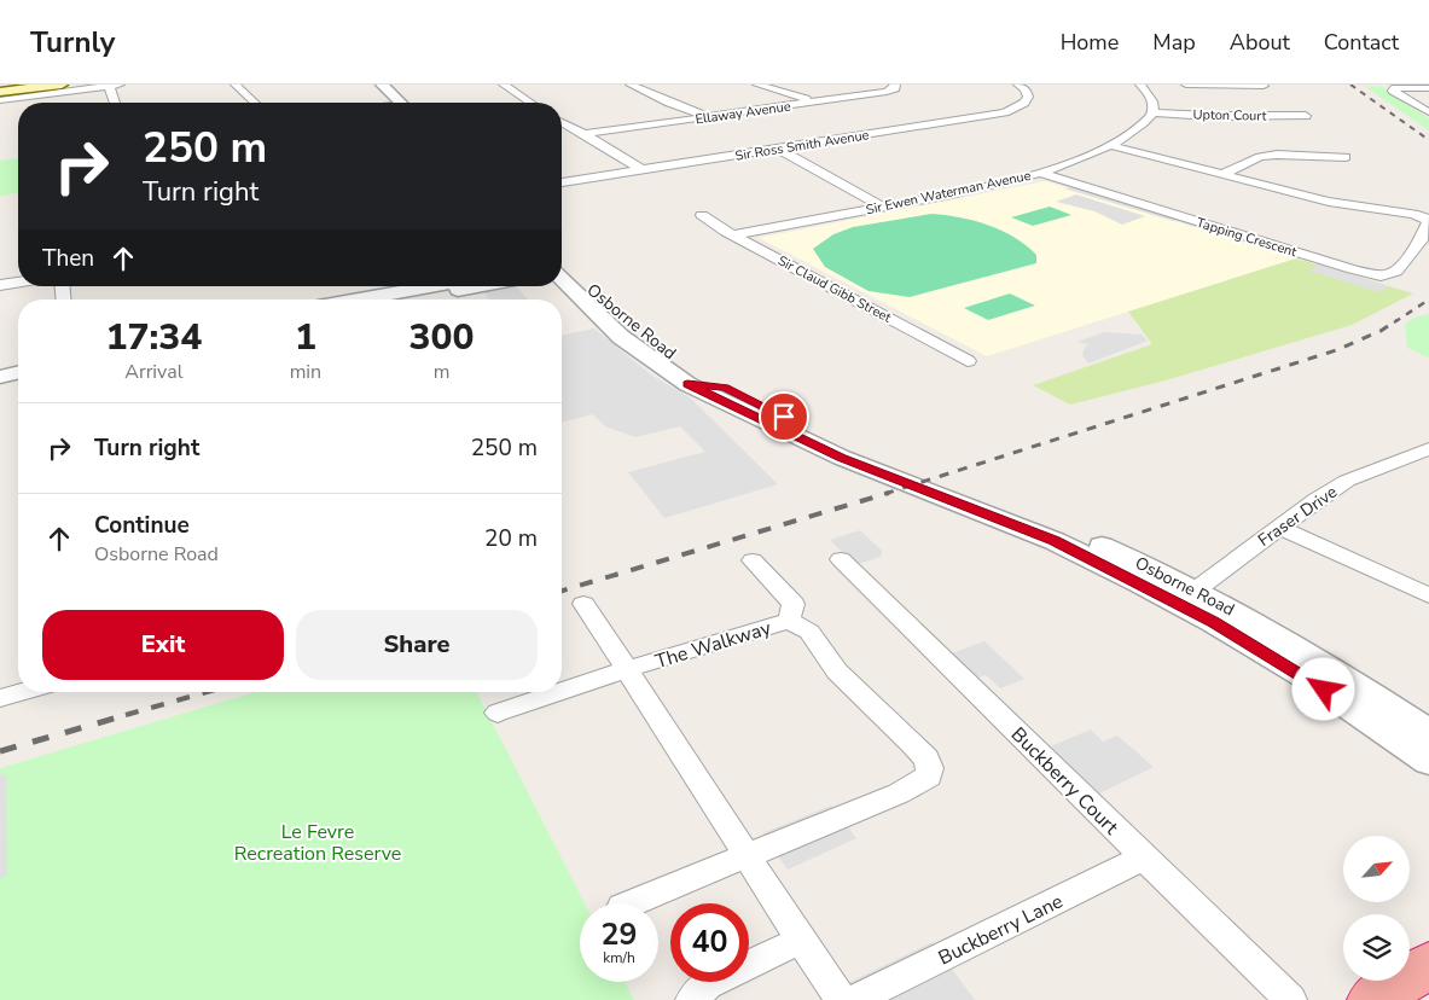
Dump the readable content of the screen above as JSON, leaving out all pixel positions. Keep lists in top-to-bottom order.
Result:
{
  "streets": {
    "street": [
      "Ellaway Avenue",
      "Upton Court",
      "Sir Ross Smith Avenue",
      "Sir Ewen Waterman Avenue",
      "Tapping Crescent",
      "Sir Claud Gibb Street",
      "Osborne Road",
      "Fraser Drive",
      "The Walkway",
      "Buckberry Court",
      "Buckberry Lane"
    ]
  },
  "crossings": [
    ["Upton Court", "Sir Ewen Waterman Avenue"],
    ["Sir Ewen Waterman Avenue", "Tapping Crescent"],
    ["Sir Ewen Waterman Avenue", "Sir Claud Gibb Street"],
    ["Osborne Road", "Fraser Drive"],
    ["Buckberry Court", "Buckberry Lane"]
  ],
  "parks": ["Le Fevre Recreation Reserve"],
  "north": "top right",
  "page": {
    "header": "Turnly",
    "nav": [
      "Home",
      "Map",
      "About",
      "Contact"
    ],
    "turn": ["250 m", "Turn right"],
    "then": "Then",
    "eta": [
      "17:34",
      "Arrival",
      "1",
      "min",
      "300",
      "m"
    ],
    "list": [
      {
        "name": "Turn right",
        "value": "250 m"
      },
      {
        "name": "Continue",
        "note": "Osborne Road",
        "value": "20 m"
      }
    ],
    "buttons": ["Exit", "Share"],
    "speed": "29 km/h",
    "limit": "40"
  }
}
